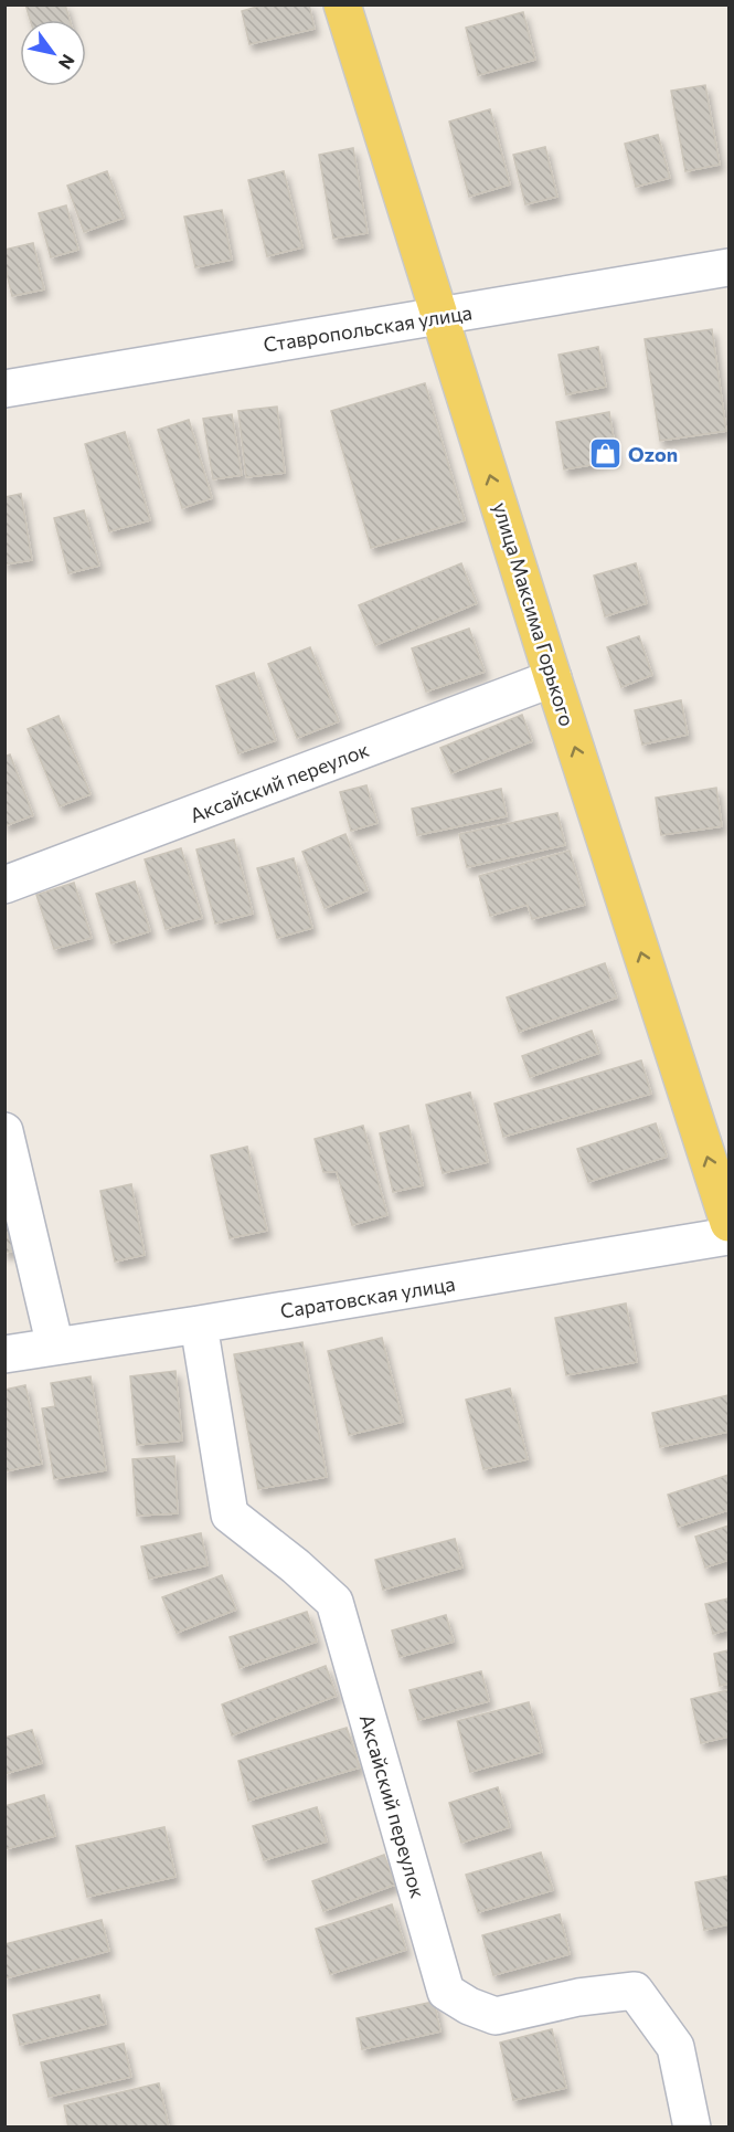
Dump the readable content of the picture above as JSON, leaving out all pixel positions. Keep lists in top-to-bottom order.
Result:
{
  "streets": {
    "main road": ["улица Максима Горького"],
    "street": ["Ставропольская улица", "Аксайский переулок", "Саратовская улица"]
  },
  "crossings": [
    ["Ставропольская улица", "улица Максима Горького"],
    ["улица Максима Горького", "Аксайский переулок"],
    ["Аксайский переулок", "Саратовская улица"]
  ],
  "one_way": ["улица Максима Горького"],
  "places": {
    "shop": ["Ozon"]
  },
  "north": "bottom right"
}
